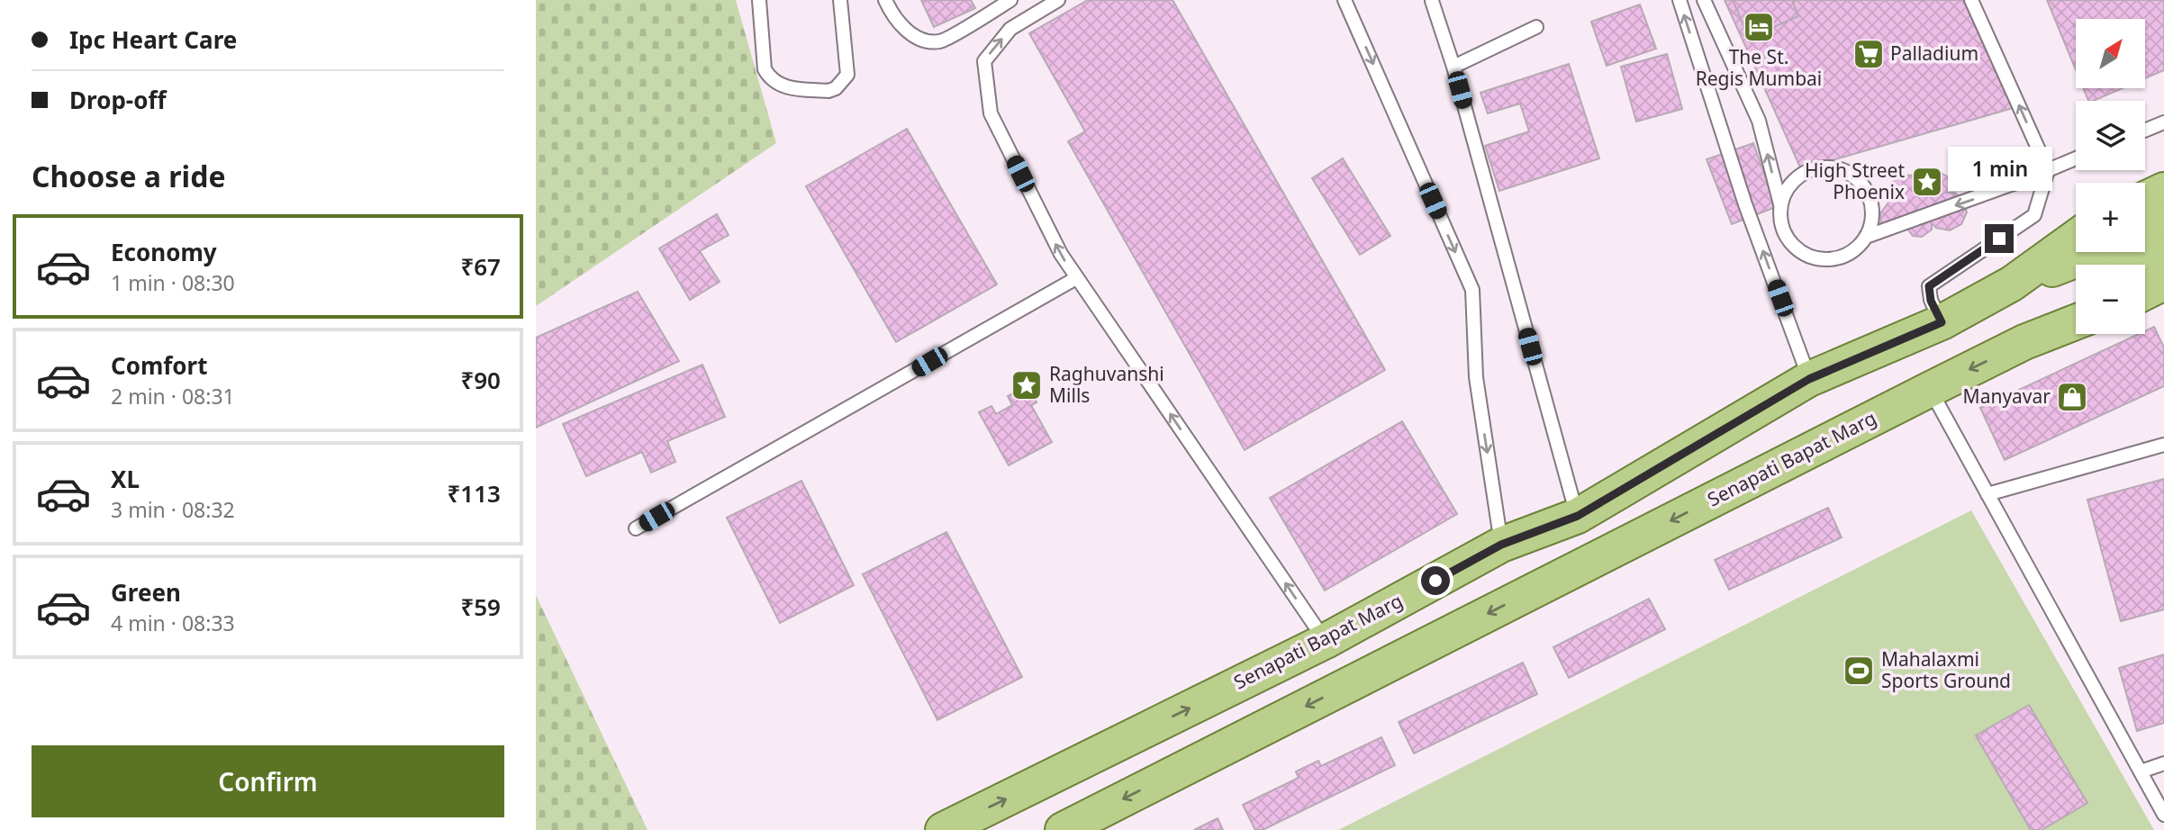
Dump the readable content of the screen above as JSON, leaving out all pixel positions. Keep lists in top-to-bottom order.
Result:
{
  "streets": {
    "main road": ["Senapati Bapat Marg"]
  },
  "places": {
    "hotel": ["The St. Regis Mumbai"],
    "supermarket": ["Palladium"],
    "place": ["High Street Phoenix", "Raghuvanshi Mills"],
    "shop": ["Manyavar"],
    "sports": ["Mahalaxmi Sports Ground"]
  },
  "north": "top right",
  "page": {
    "banner": ["Ipc Heart Care", "Drop-off"],
    "map_buttons": ["+", "−"],
    "heading": "Choose a ride",
    "bubble": "1 min",
    "list": [
      {
        "name": "Economy",
        "note": "1 min · 08:30",
        "value": "₹67"
      },
      {
        "name": "Comfort",
        "note": "2 min · 08:31",
        "value": "₹90"
      },
      {
        "name": "XL",
        "note": "3 min · 08:32",
        "value": "₹113"
      },
      {
        "name": "Green",
        "note": "4 min · 08:33",
        "value": "₹59"
      }
    ],
    "buttons": "Confirm"
  }
}
